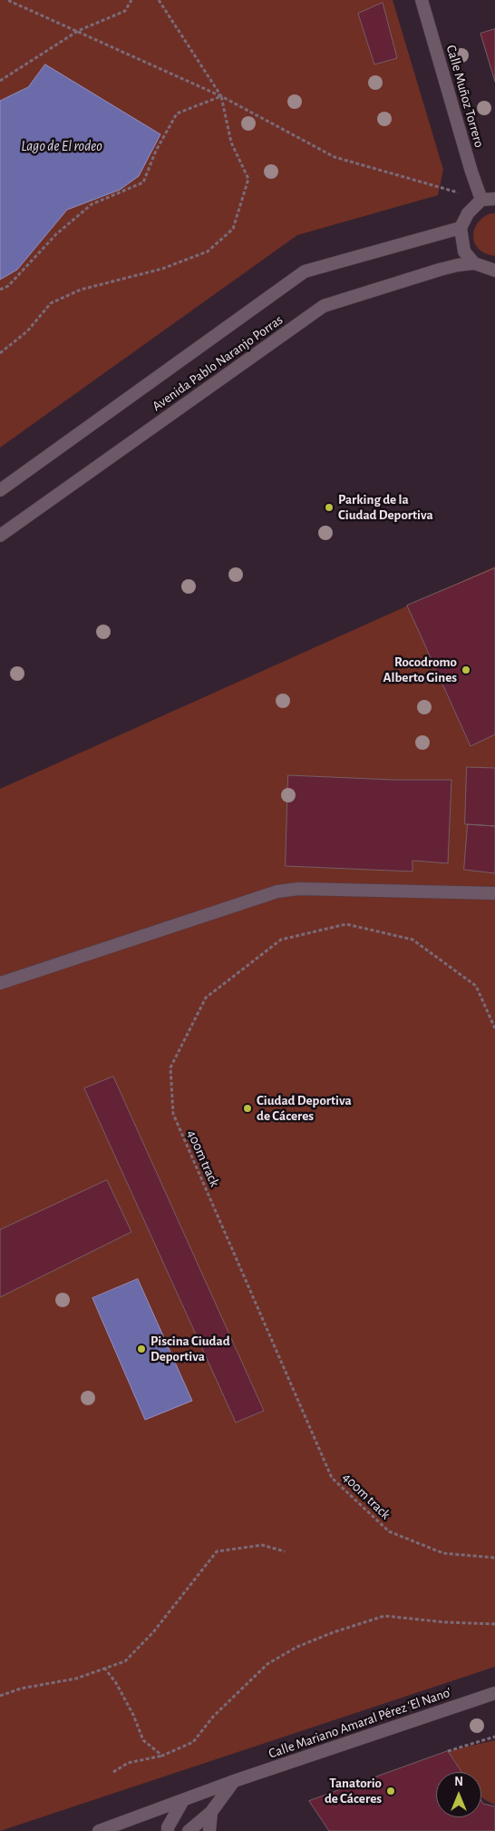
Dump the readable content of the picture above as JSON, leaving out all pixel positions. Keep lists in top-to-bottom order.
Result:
{
  "streets": {
    "main road": ["Calle Muñoz Torrero", "Avenida Pablo Naranjo Porras", "Calle Mariano Amaral Pérez 'El Nano'"],
    "path": ["400m track"]
  },
  "water": ["Lago de El rodeo"],
  "places": [
    "Parking de la Ciudad Deportiva",
    "Rocodromo Alberto Gines",
    "Ciudad Deportiva de Cáceres",
    "Piscina Ciudad Deportiva",
    "Tanatorio de Cáceres"
  ],
  "north": "top"
}
